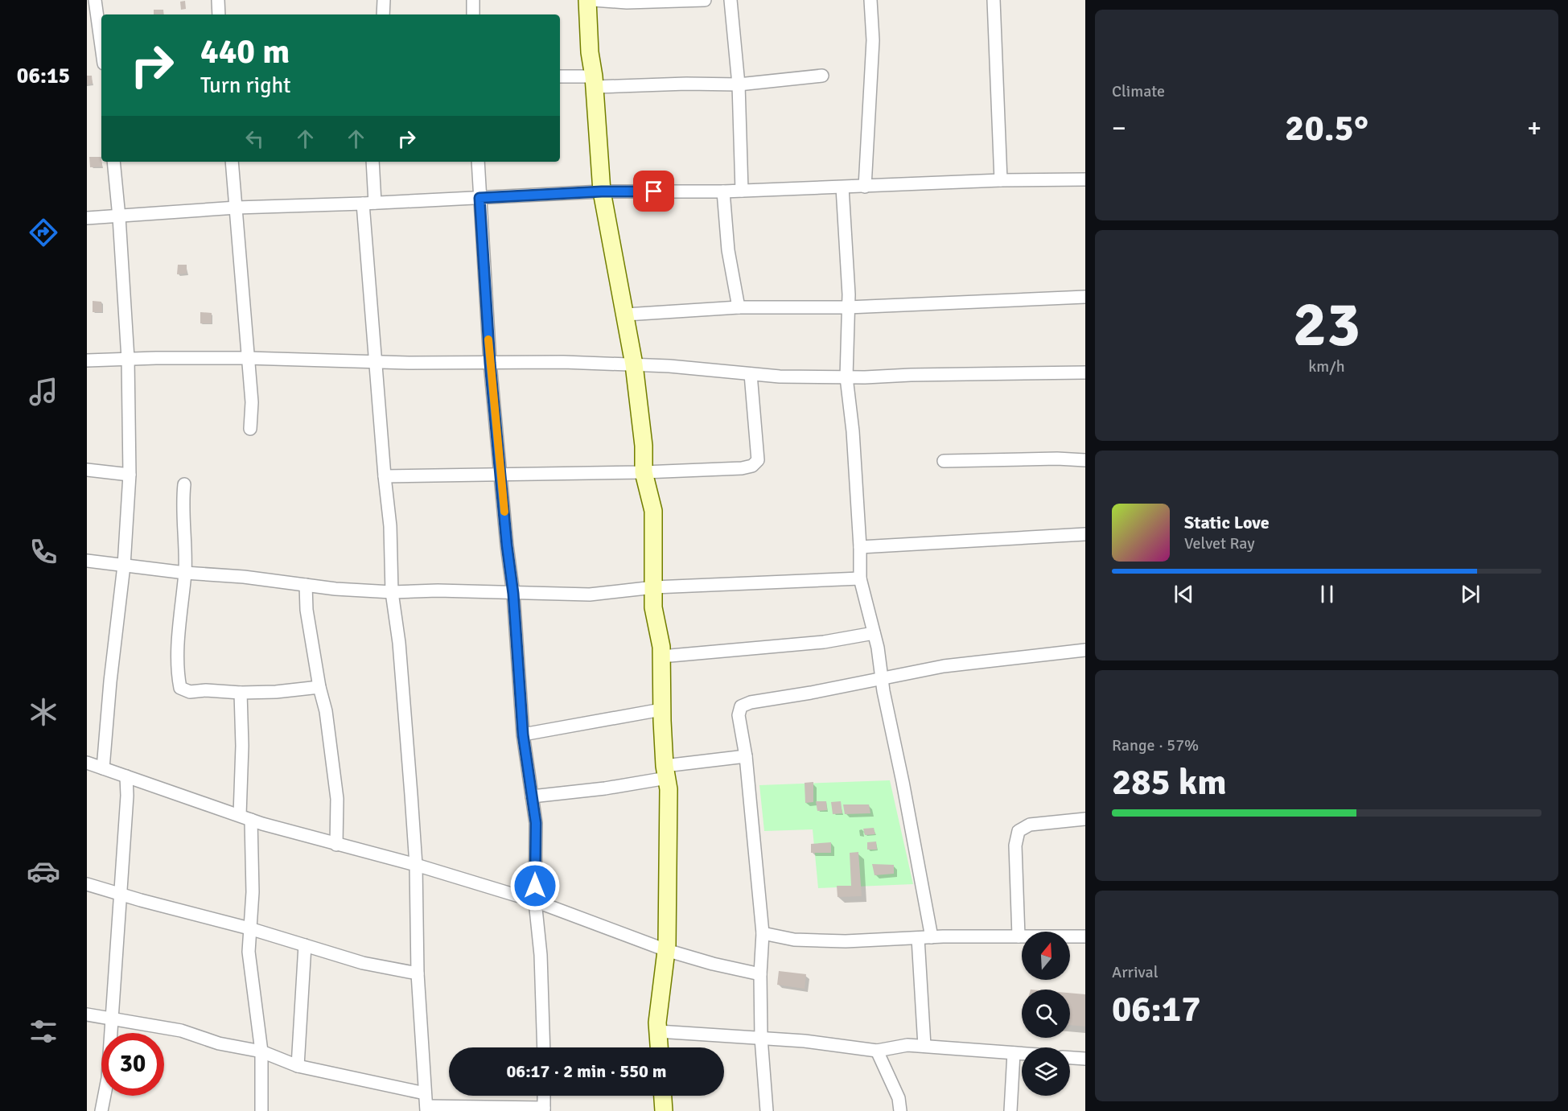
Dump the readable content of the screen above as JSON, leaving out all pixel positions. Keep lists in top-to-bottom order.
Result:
{
  "north": "top",
  "page": {
    "tabs": "06:15",
    "tile": [
      "Climate",
      ["23", "km/h"],
      ["Range · 57%", "285 km"],
      ["Arrival", "06:17"]
    ],
    "turn": ["440 m", "Turn right"],
    "heat": ["−", "20.5°", "+"],
    "song": ["Static Love", "Velvet Ray"],
    "limit": "30",
    "trip": "06:17 · 2 min · 550 m"
  }
}
